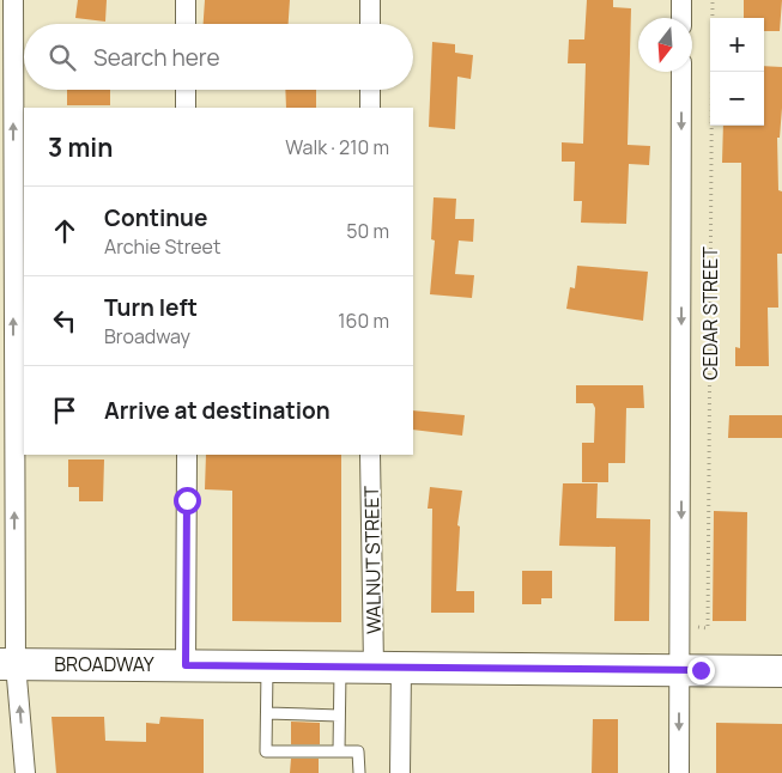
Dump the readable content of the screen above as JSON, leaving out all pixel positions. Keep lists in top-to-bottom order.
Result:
{
  "streets": {
    "main road": ["BROADWAY"],
    "street": ["CEDAR STREET", "WALNUT STREET"]
  },
  "crossings": [
    ["CEDAR STREET", "BROADWAY"],
    ["WALNUT STREET", "BROADWAY"]
  ],
  "north": "bottom",
  "page": {
    "map_buttons": ["+", "−"],
    "search": "Search here",
    "heading": ["3 min", "Walk · 210 m"],
    "list": [
      ["Continue", "Archie Street", "50 m"],
      ["Turn left", "Broadway", "160 m"],
      "Arrive at destination"
    ]
  }
}
